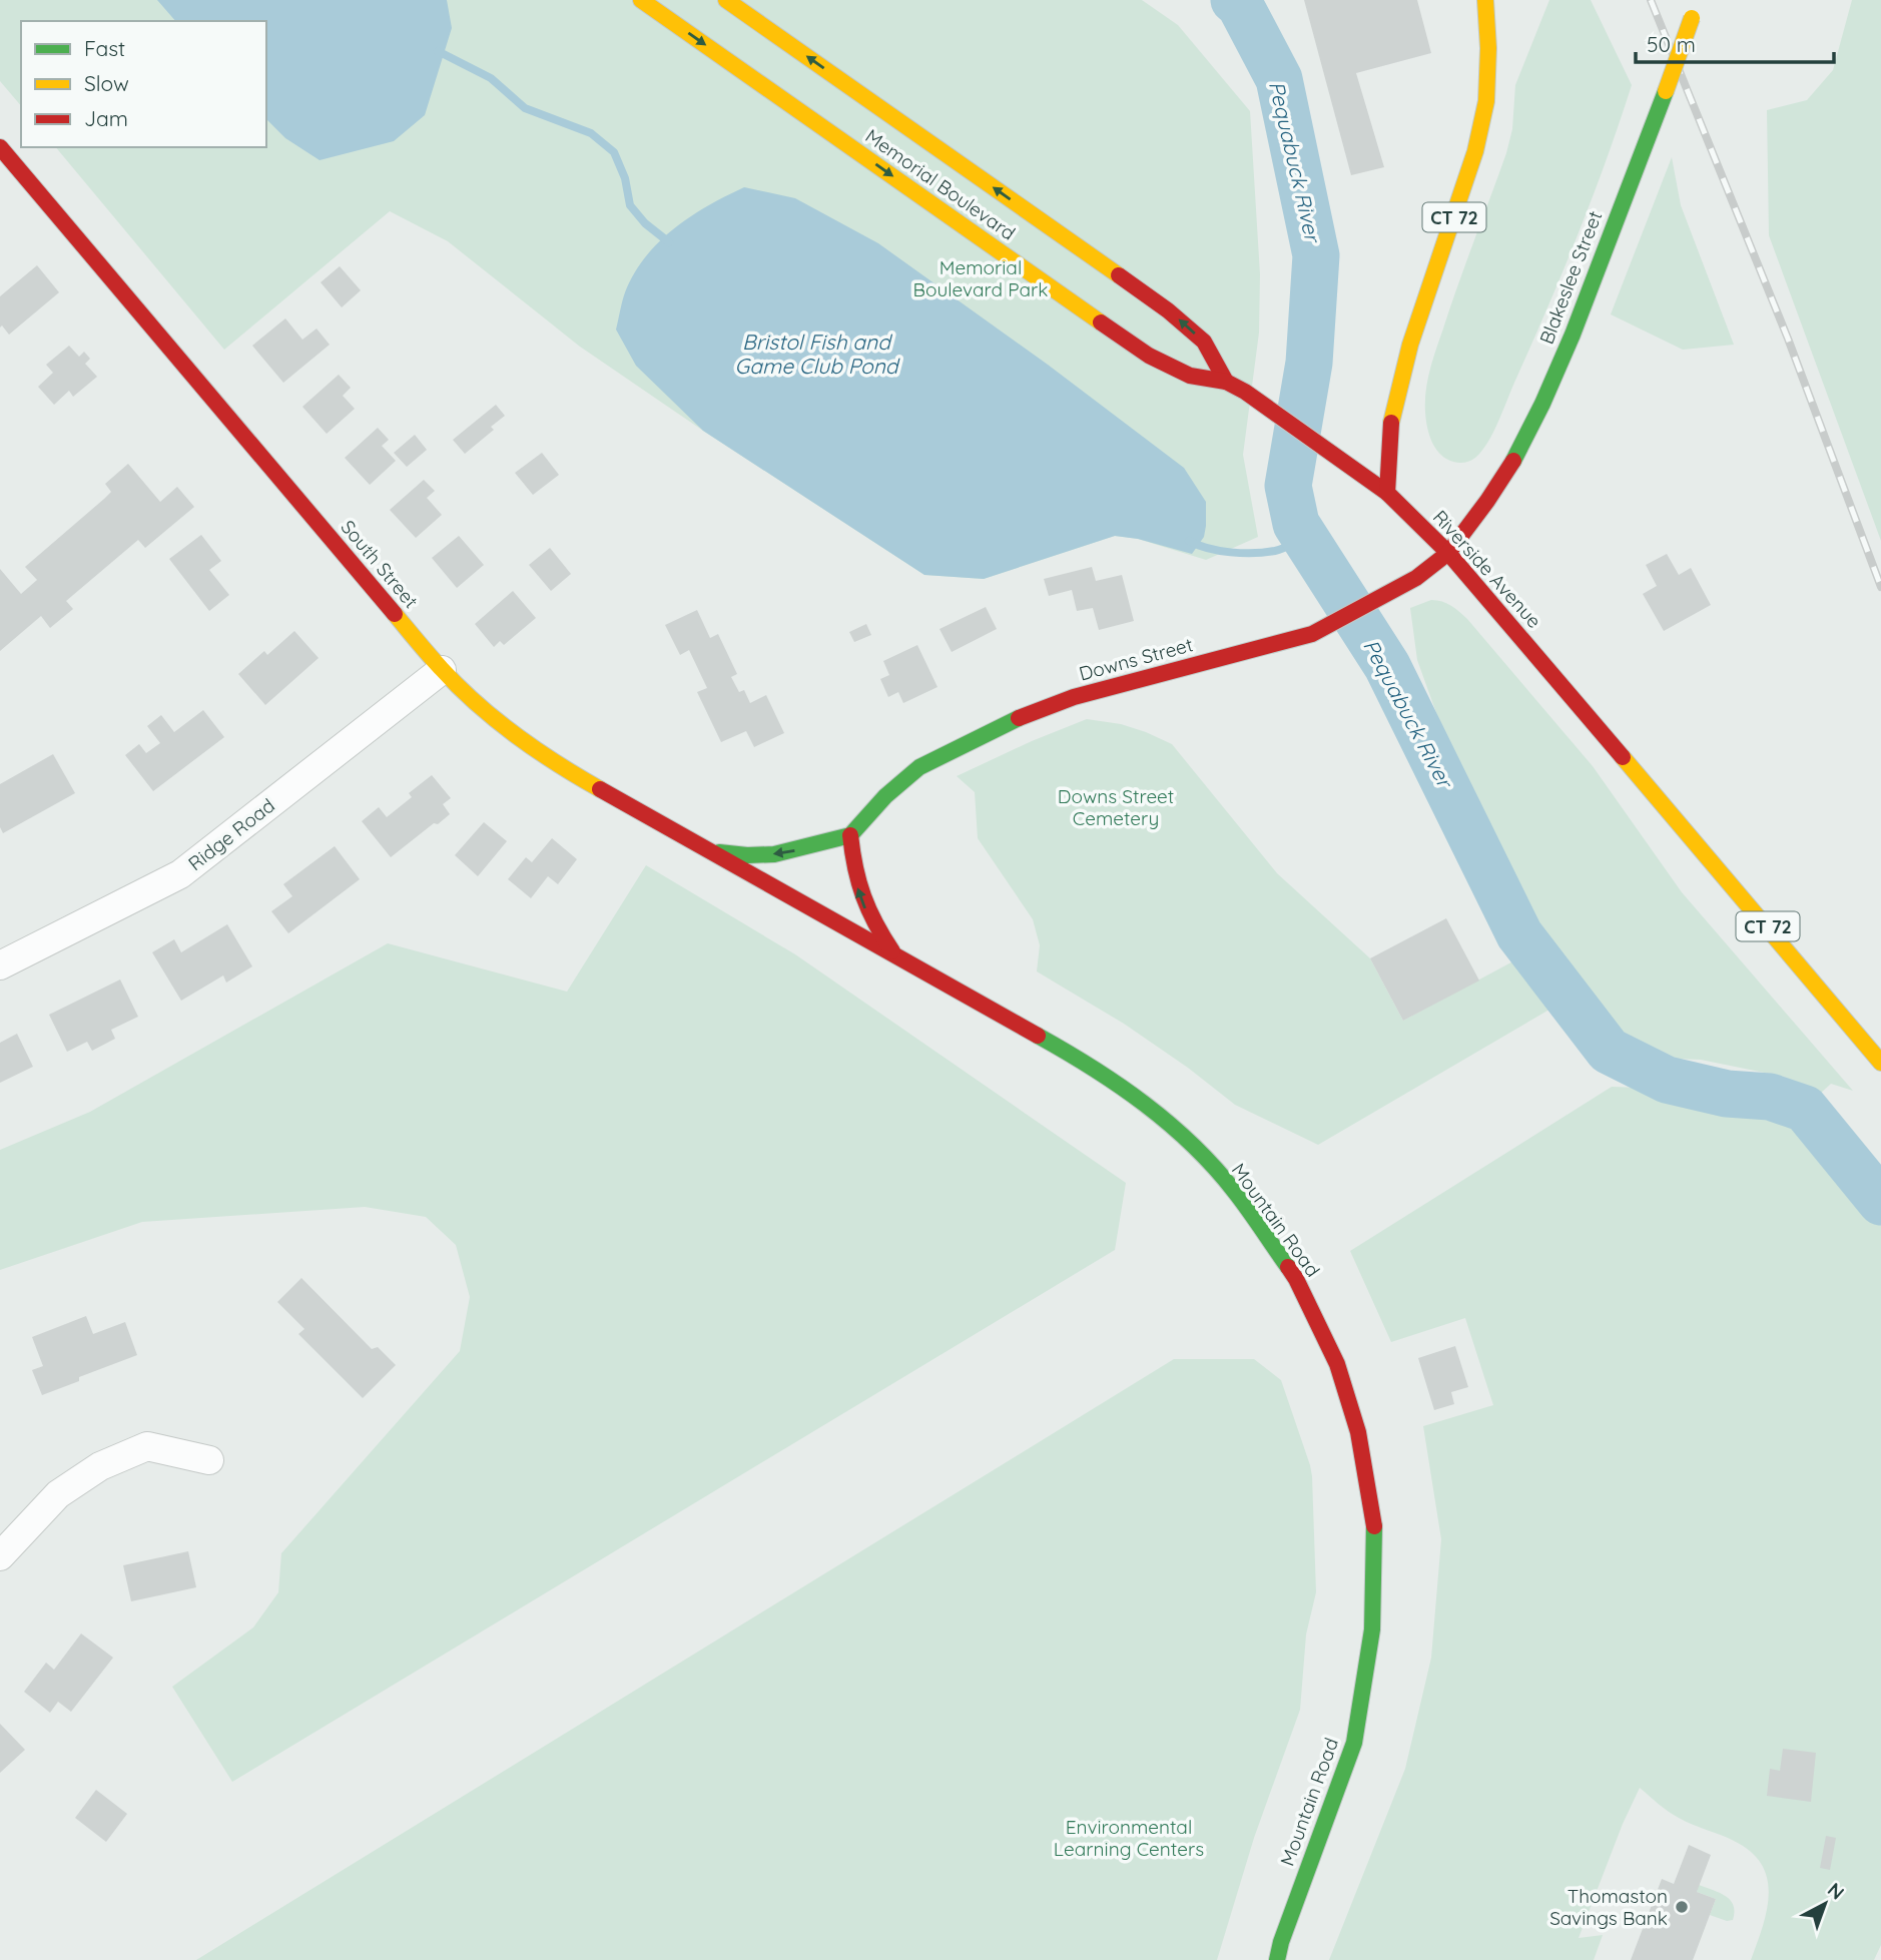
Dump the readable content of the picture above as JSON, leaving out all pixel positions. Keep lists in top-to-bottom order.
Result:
{
  "streets": {
    "main road": [
      "Memorial Boulevard",
      "CT 72",
      "Blakeslee Street",
      "South Street",
      "Riverside Avenue",
      "Downs Street",
      "Mountain Road"
    ],
    "street": ["Ridge Road"]
  },
  "crossings": [
    ["Memorial Boulevard", "CT 72"],
    ["Memorial Boulevard", "Riverside Avenue"],
    ["CT 72", "Riverside Avenue"],
    ["Blakeslee Street", "Riverside Avenue"],
    ["Blakeslee Street", "Downs Street"],
    ["South Street", "Ridge Road"],
    ["South Street", "Mountain Road"],
    ["Riverside Avenue", "Downs Street"]
  ],
  "water": ["Pequabuck River", "Bristol Fish and Game Club Pond"],
  "parks": ["Memorial Boulevard Park", "Downs Street Cemetery", "Environmental Learning Centers"],
  "places": ["Thomaston Savings Bank"],
  "legend": ["Fast", "Slow", "Jam"],
  "scale_bar": "50 m",
  "north": "top right"
}
